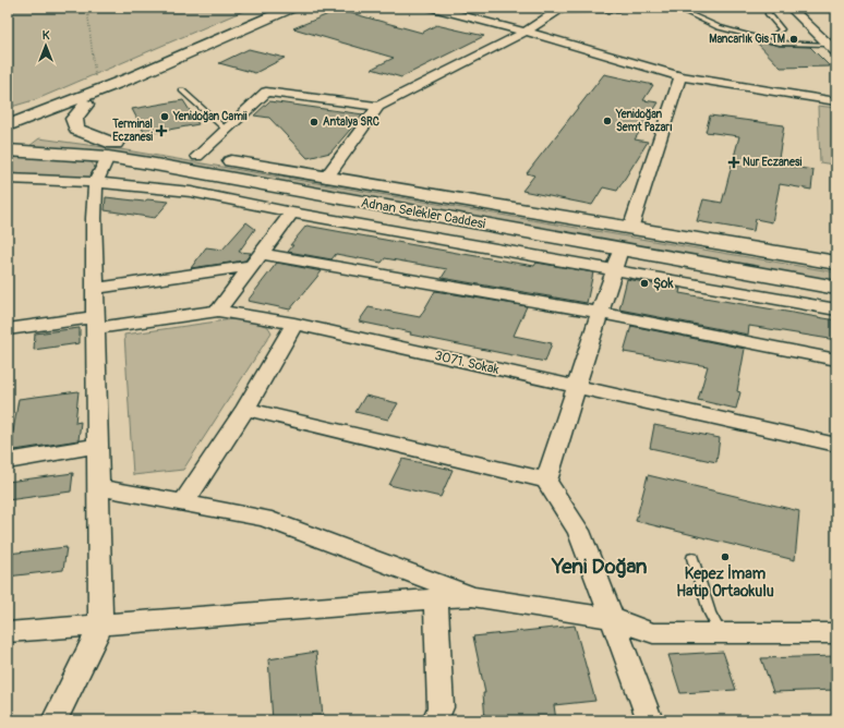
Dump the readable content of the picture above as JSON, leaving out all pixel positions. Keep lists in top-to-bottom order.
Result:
{
  "streets": {
    "main road": ["Adnan Selekler Caddesi"],
    "street": ["3071. Sokak"]
  },
  "districts": ["Yeni Doğan"],
  "places": {
    "other": [
      "Mancarlık Gis TM",
      "Yenidoğan Camii",
      "Yenidoğan Semt Pazarı",
      "Antalya SRC",
      "Şok",
      "Kepez İmam Hatip Ortaokulu"
    ],
    "health": ["Terminal Eczanesi", "Nur Eczanesi"]
  },
  "north": "top"
}
